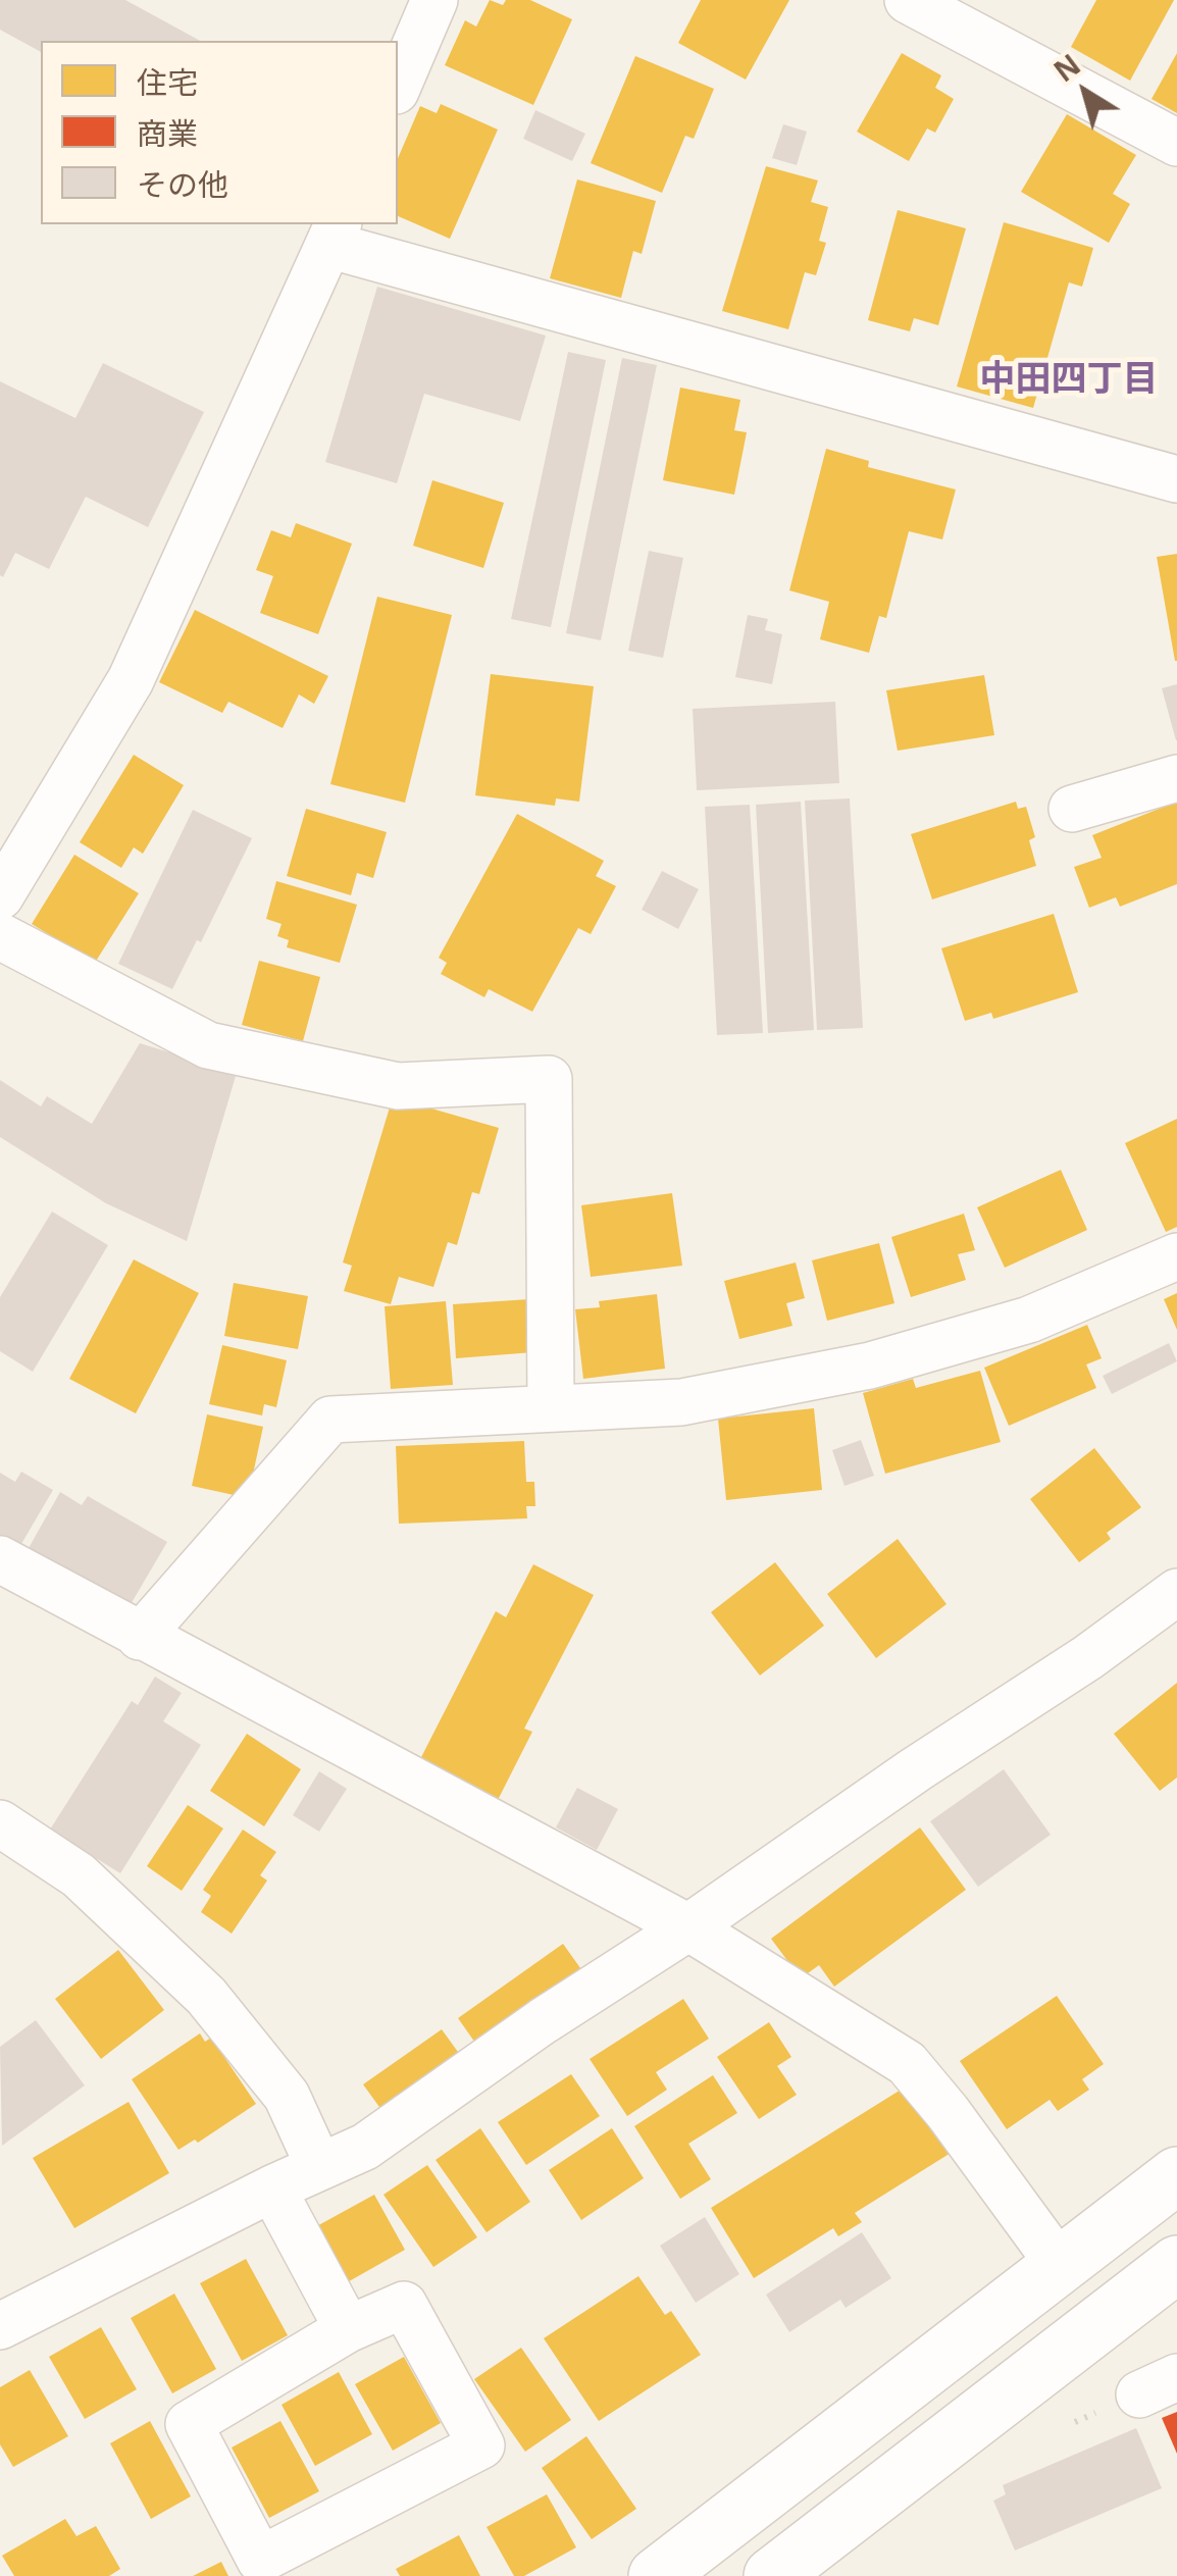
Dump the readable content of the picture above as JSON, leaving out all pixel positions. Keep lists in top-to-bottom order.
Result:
{
  "districts": ["中田四丁目"],
  "legend": ["住宅", "商業", "その他"],
  "north": "top left"
}
